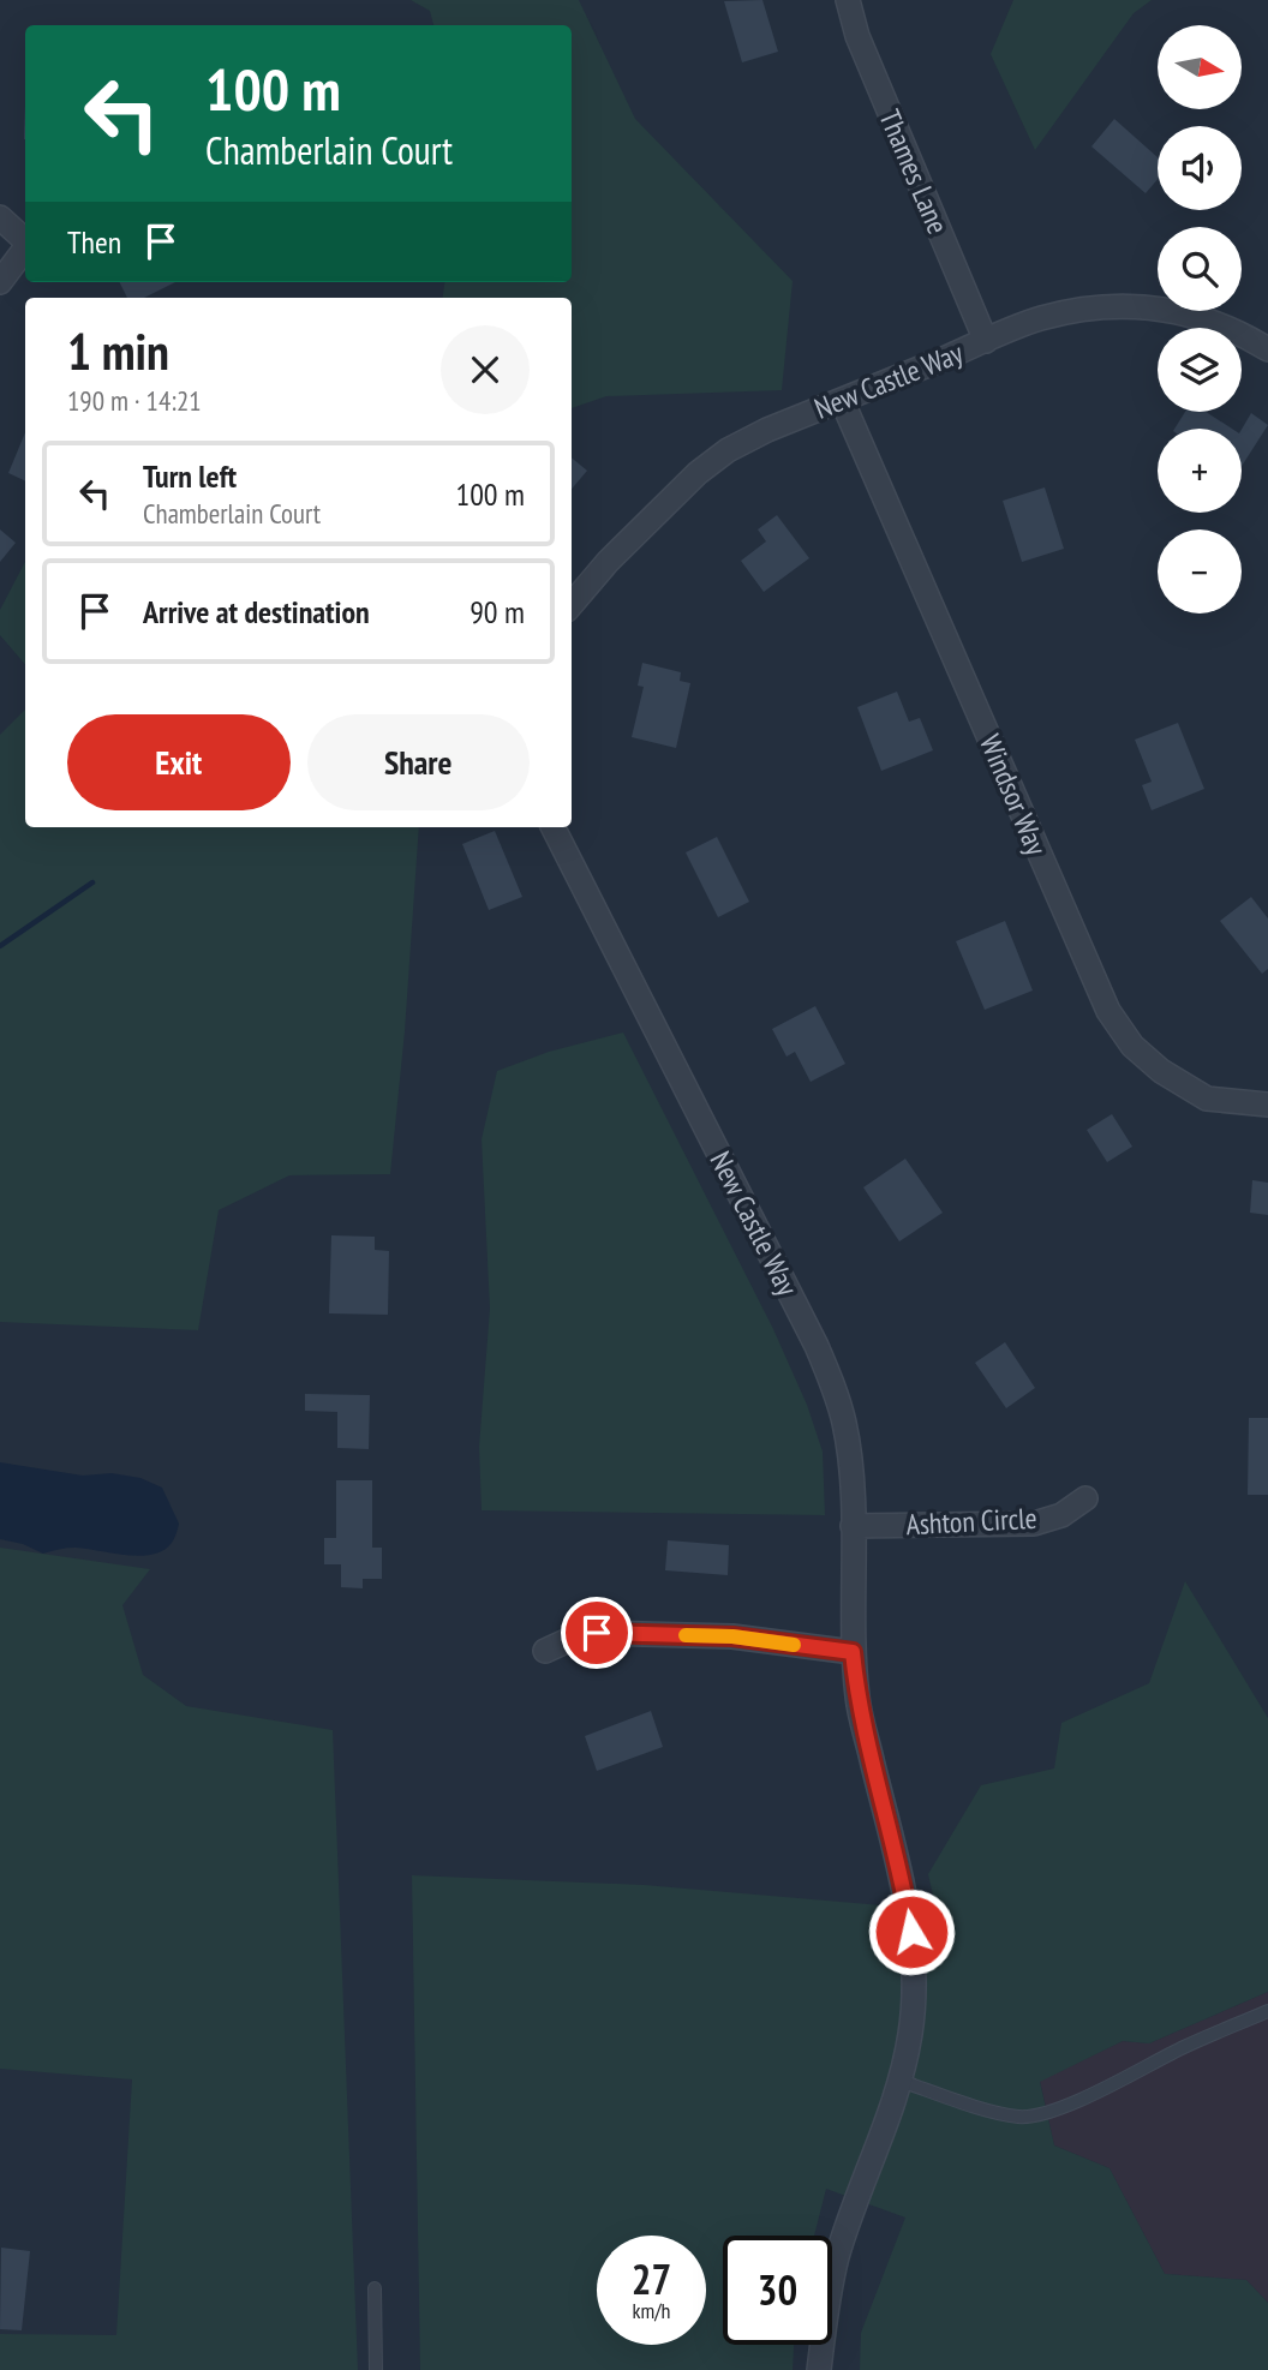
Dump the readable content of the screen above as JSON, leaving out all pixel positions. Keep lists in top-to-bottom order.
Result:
{
  "streets": {
    "street": [
      "Thames Lane",
      "New Castle Way",
      "Windsor Way",
      "Ashton Circle"
    ]
  },
  "crossings": [
    ["Thames Lane", "New Castle Way"],
    ["New Castle Way", "Windsor Way"],
    ["New Castle Way", "Ashton Circle"]
  ],
  "north": "right",
  "page": {
    "map_buttons": ["+", "−"],
    "turn": ["100 m", "Chamberlain Court"],
    "then": "Then",
    "heading": ["1 min", "190 m · 14:21"],
    "list": [
      {
        "name": "Turn left",
        "note": "Chamberlain Court",
        "value": "100 m"
      },
      {
        "name": "Arrive at destination",
        "value": "90 m"
      }
    ],
    "buttons": ["Exit", "Share"],
    "speed": "27 km/h",
    "limit": "30"
  }
}
